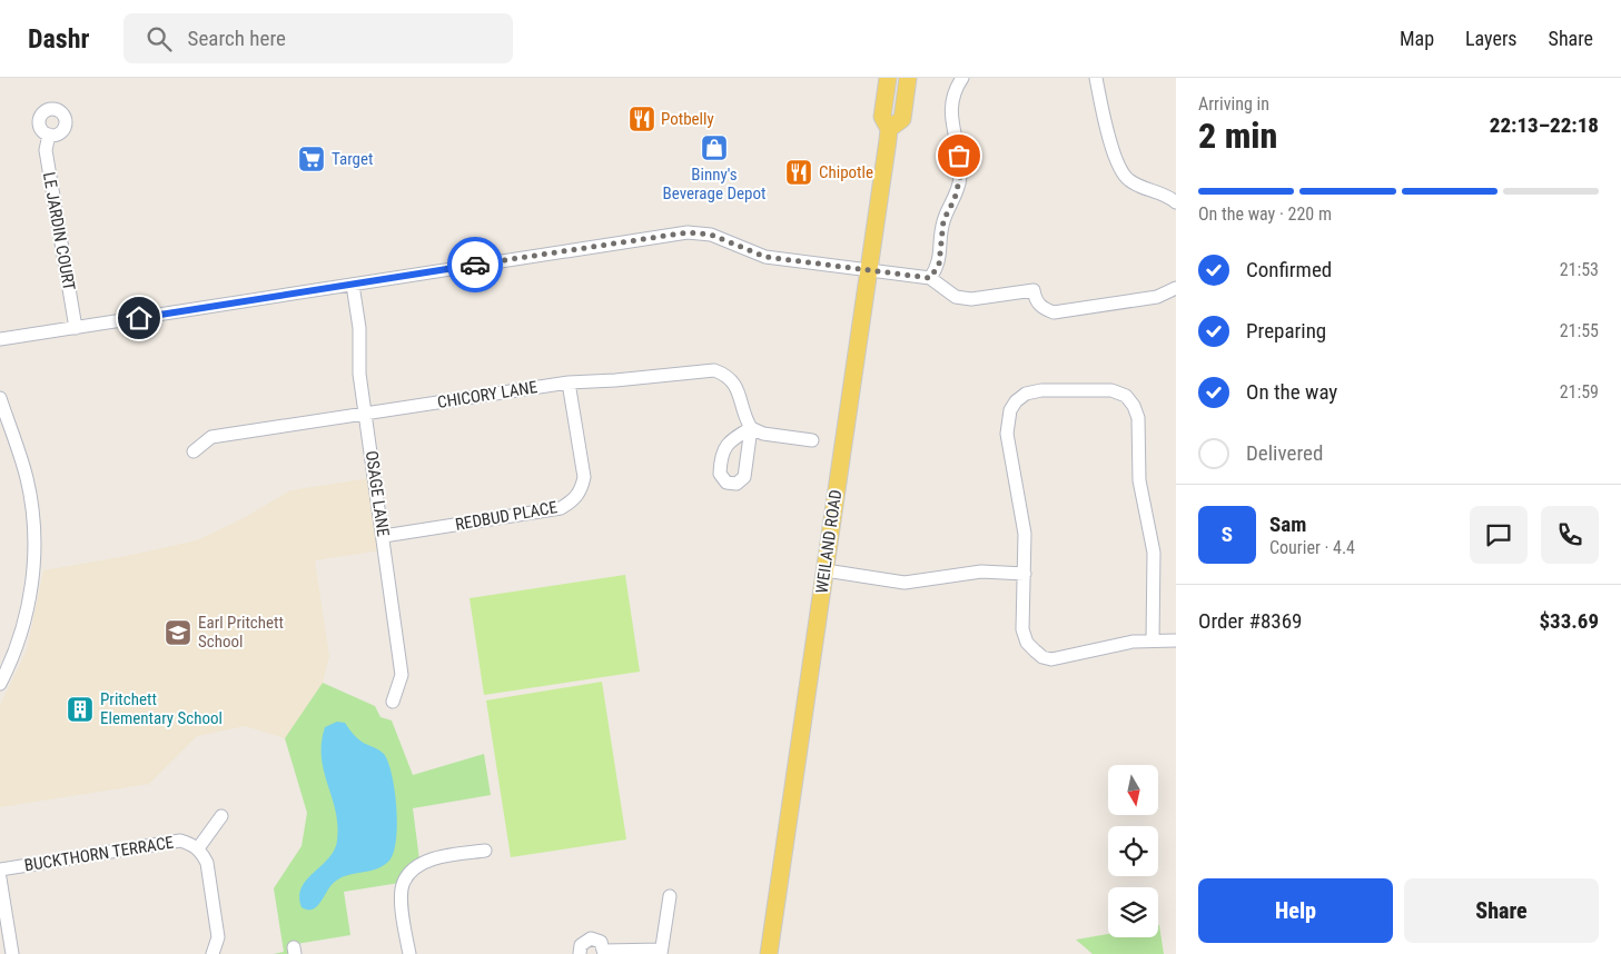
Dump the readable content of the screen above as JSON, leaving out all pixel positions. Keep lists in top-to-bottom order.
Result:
{
  "streets": {
    "main road": ["WEILAND ROAD"],
    "street": [
      "LE JARDIN COURT",
      "CHICORY LANE",
      "OSAGE LANE",
      "REDBUD PLACE",
      "BUCKTHORN TERRACE"
    ]
  },
  "crossings": [
    ["CHICORY LANE", "OSAGE LANE"],
    ["CHICORY LANE", "REDBUD PLACE"],
    ["OSAGE LANE", "REDBUD PLACE"]
  ],
  "places": {
    "restaurant": ["Potbelly", "Chipotle"],
    "shop": ["Binny's Beverage Depot"],
    "supermarket": ["Target"],
    "school or university": ["Earl Pritchett School"],
    "building": ["Pritchett Elementary School"]
  },
  "north": "bottom",
  "page": {
    "header": "Dashr",
    "search": "Search here",
    "nav": ["Map", "Layers", "Share"],
    "heading": ["2 min", "Arriving in", "22:13–22:18"],
    "panel": [
      "Sam",
      "Courier · 4.4",
      "Order #8369",
      "$33.69"
    ],
    "bar": "On the way · 220 m",
    "list": [
      ["Confirmed", "21:53"],
      ["Preparing", "21:55"],
      ["On the way", "21:59"],
      "Delivered"
    ],
    "round": "S",
    "buttons": ["Help", "Share"]
  }
}
